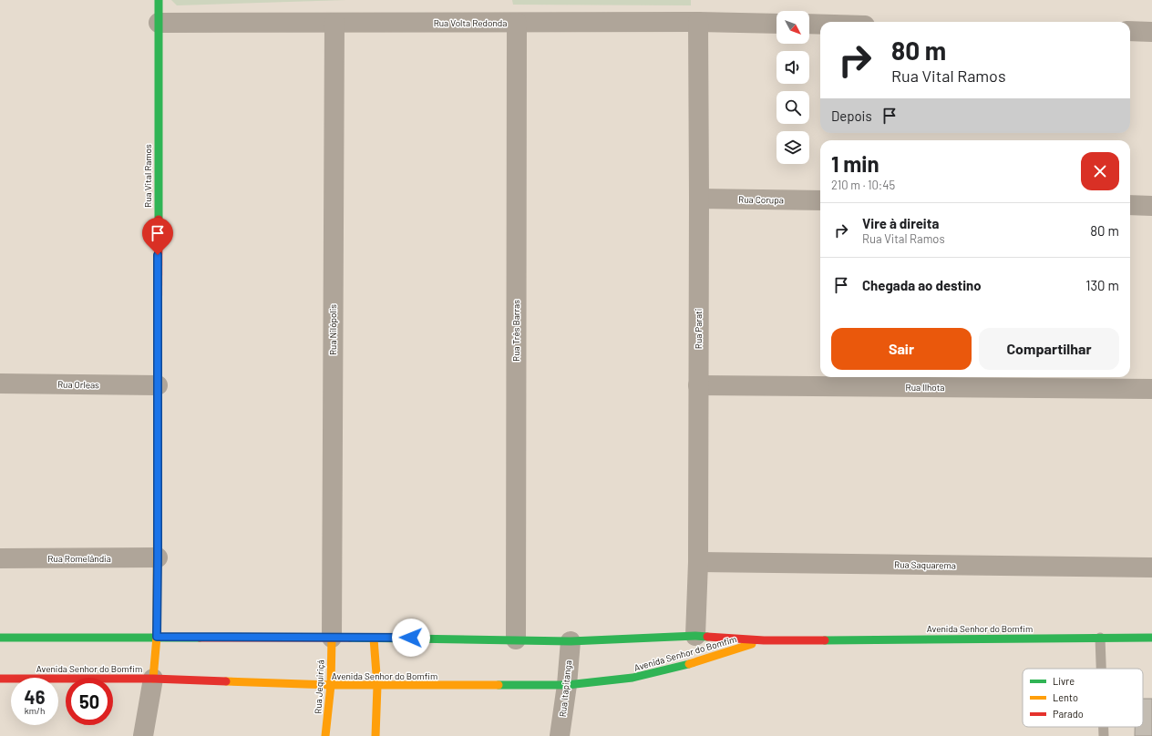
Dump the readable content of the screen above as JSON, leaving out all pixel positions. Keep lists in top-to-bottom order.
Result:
{
  "streets": {
    "main road": ["Rua Vital Ramos", "Avenida Senhor do Bomfim", "Rua Jequiriçá"],
    "street": [
      "Rua Volta Redonda",
      "Rua Corupa",
      "Rua Parati",
      "Rua Nilópolis",
      "Rua Três Barras",
      "Rua Orleas",
      "Rua Ilhota",
      "Rua Romelândia",
      "Rua Saquarema",
      "Rua Itapitanga"
    ]
  },
  "crossings": [
    ["Rua Volta Redonda", "Rua Vital Ramos"],
    ["Rua Volta Redonda", "Rua Parati"],
    ["Rua Volta Redonda", "Rua Nilópolis"],
    ["Rua Volta Redonda", "Rua Três Barras"],
    ["Rua Vital Ramos", "Rua Orleas"],
    ["Rua Vital Ramos", "Rua Romelândia"],
    ["Rua Vital Ramos", "Avenida Senhor do Bomfim"],
    ["Rua Corupa", "Rua Parati"],
    ["Rua Parati", "Rua Ilhota"],
    ["Rua Parati", "Rua Saquarema"],
    ["Rua Parati", "Avenida Senhor do Bomfim"],
    ["Rua Nilópolis", "Avenida Senhor do Bomfim"],
    ["Rua Nilópolis", "Rua Jequiriçá"],
    ["Rua Três Barras", "Avenida Senhor do Bomfim"],
    ["Avenida Senhor do Bomfim", "Rua Jequiriçá"],
    ["Avenida Senhor do Bomfim", "Rua Itapitanga"]
  ],
  "legend": ["Livre", "Lento", "Parado"],
  "north": "bottom right",
  "page": {
    "turn": ["80 m", "Rua Vital Ramos"],
    "then": "Depois",
    "heading": ["1 min", "210 m · 10:45"],
    "list": [
      {
        "name": "Vire à direita",
        "note": "Rua Vital Ramos",
        "value": "80 m"
      },
      {
        "name": "Chegada ao destino",
        "value": "130 m"
      }
    ],
    "buttons": ["Sair", "Compartilhar"],
    "speed": "46 km/h",
    "limit": "50"
  }
}
